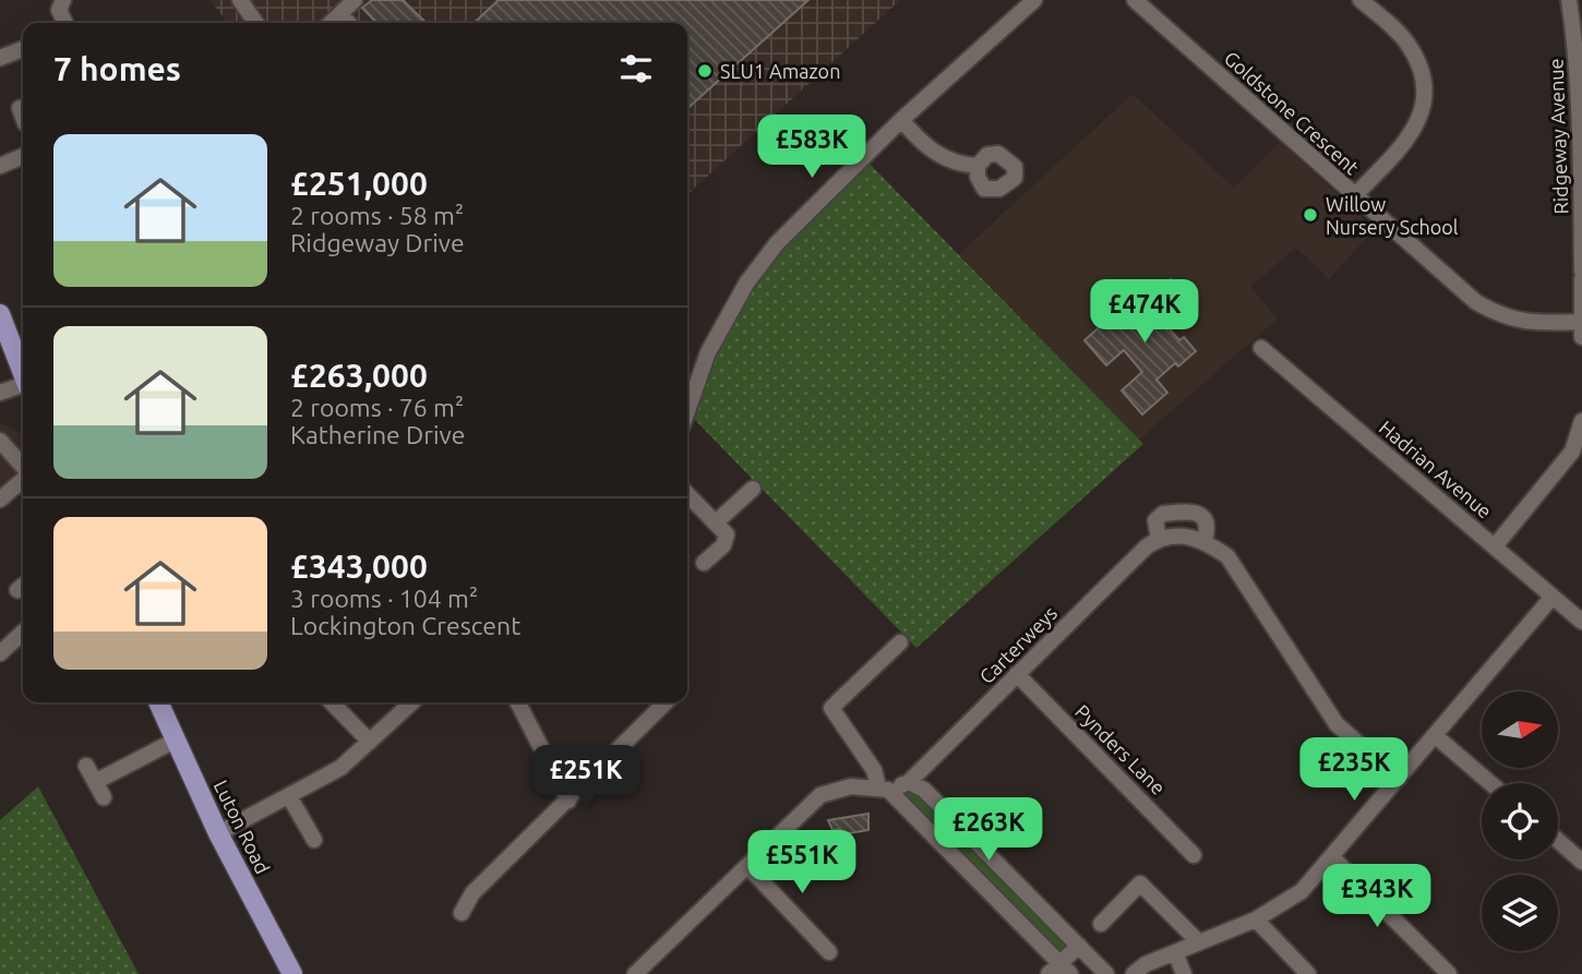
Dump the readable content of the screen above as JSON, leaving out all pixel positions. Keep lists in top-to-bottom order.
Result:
{
  "streets": {
    "main road": ["Luton Road"],
    "street": [
      "Goldstone Crescent",
      "Ridgeway Avenue",
      "Hadrian Avenue",
      "Carterweys",
      "Pynders Lane"
    ]
  },
  "crossings": [
    ["Carterweys", "Pynders Lane"]
  ],
  "places": ["SLU1 Amazon", "Willow Nursery School"],
  "north": "right",
  "page": {
    "heading": "7 homes",
    "price": [
      "£583K",
      "£474K",
      "£235K",
      "£251K",
      "£263K",
      "£551K",
      "£343K"
    ],
    "list": [
      {
        "name": "£251,000",
        "note": "2 rooms · 58 m² · Ridgeway Drive"
      },
      {
        "name": "£263,000",
        "note": "2 rooms · 76 m² · Katherine Drive"
      },
      {
        "name": "£343,000",
        "note": "3 rooms · 104 m² · Lockington Crescent"
      }
    ]
  }
}
